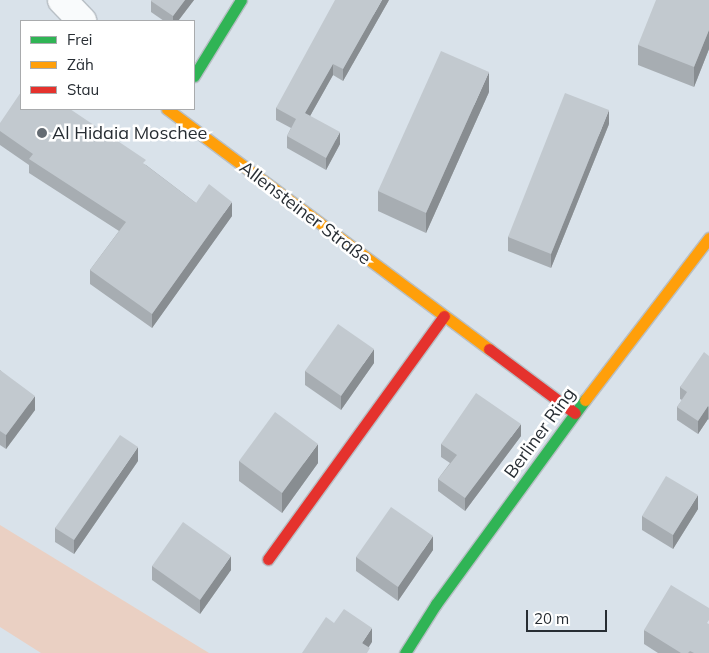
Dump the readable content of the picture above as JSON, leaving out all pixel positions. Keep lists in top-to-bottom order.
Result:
{
  "streets": {
    "street": ["Allensteiner Straße", "Berliner Ring"]
  },
  "crossings": [
    ["Allensteiner Straße", "Berliner Ring"]
  ],
  "places": ["Al Hidaia Moschee"],
  "legend": ["Frei", "Zäh", "Stau"],
  "scale_bar": "20 m"
}
